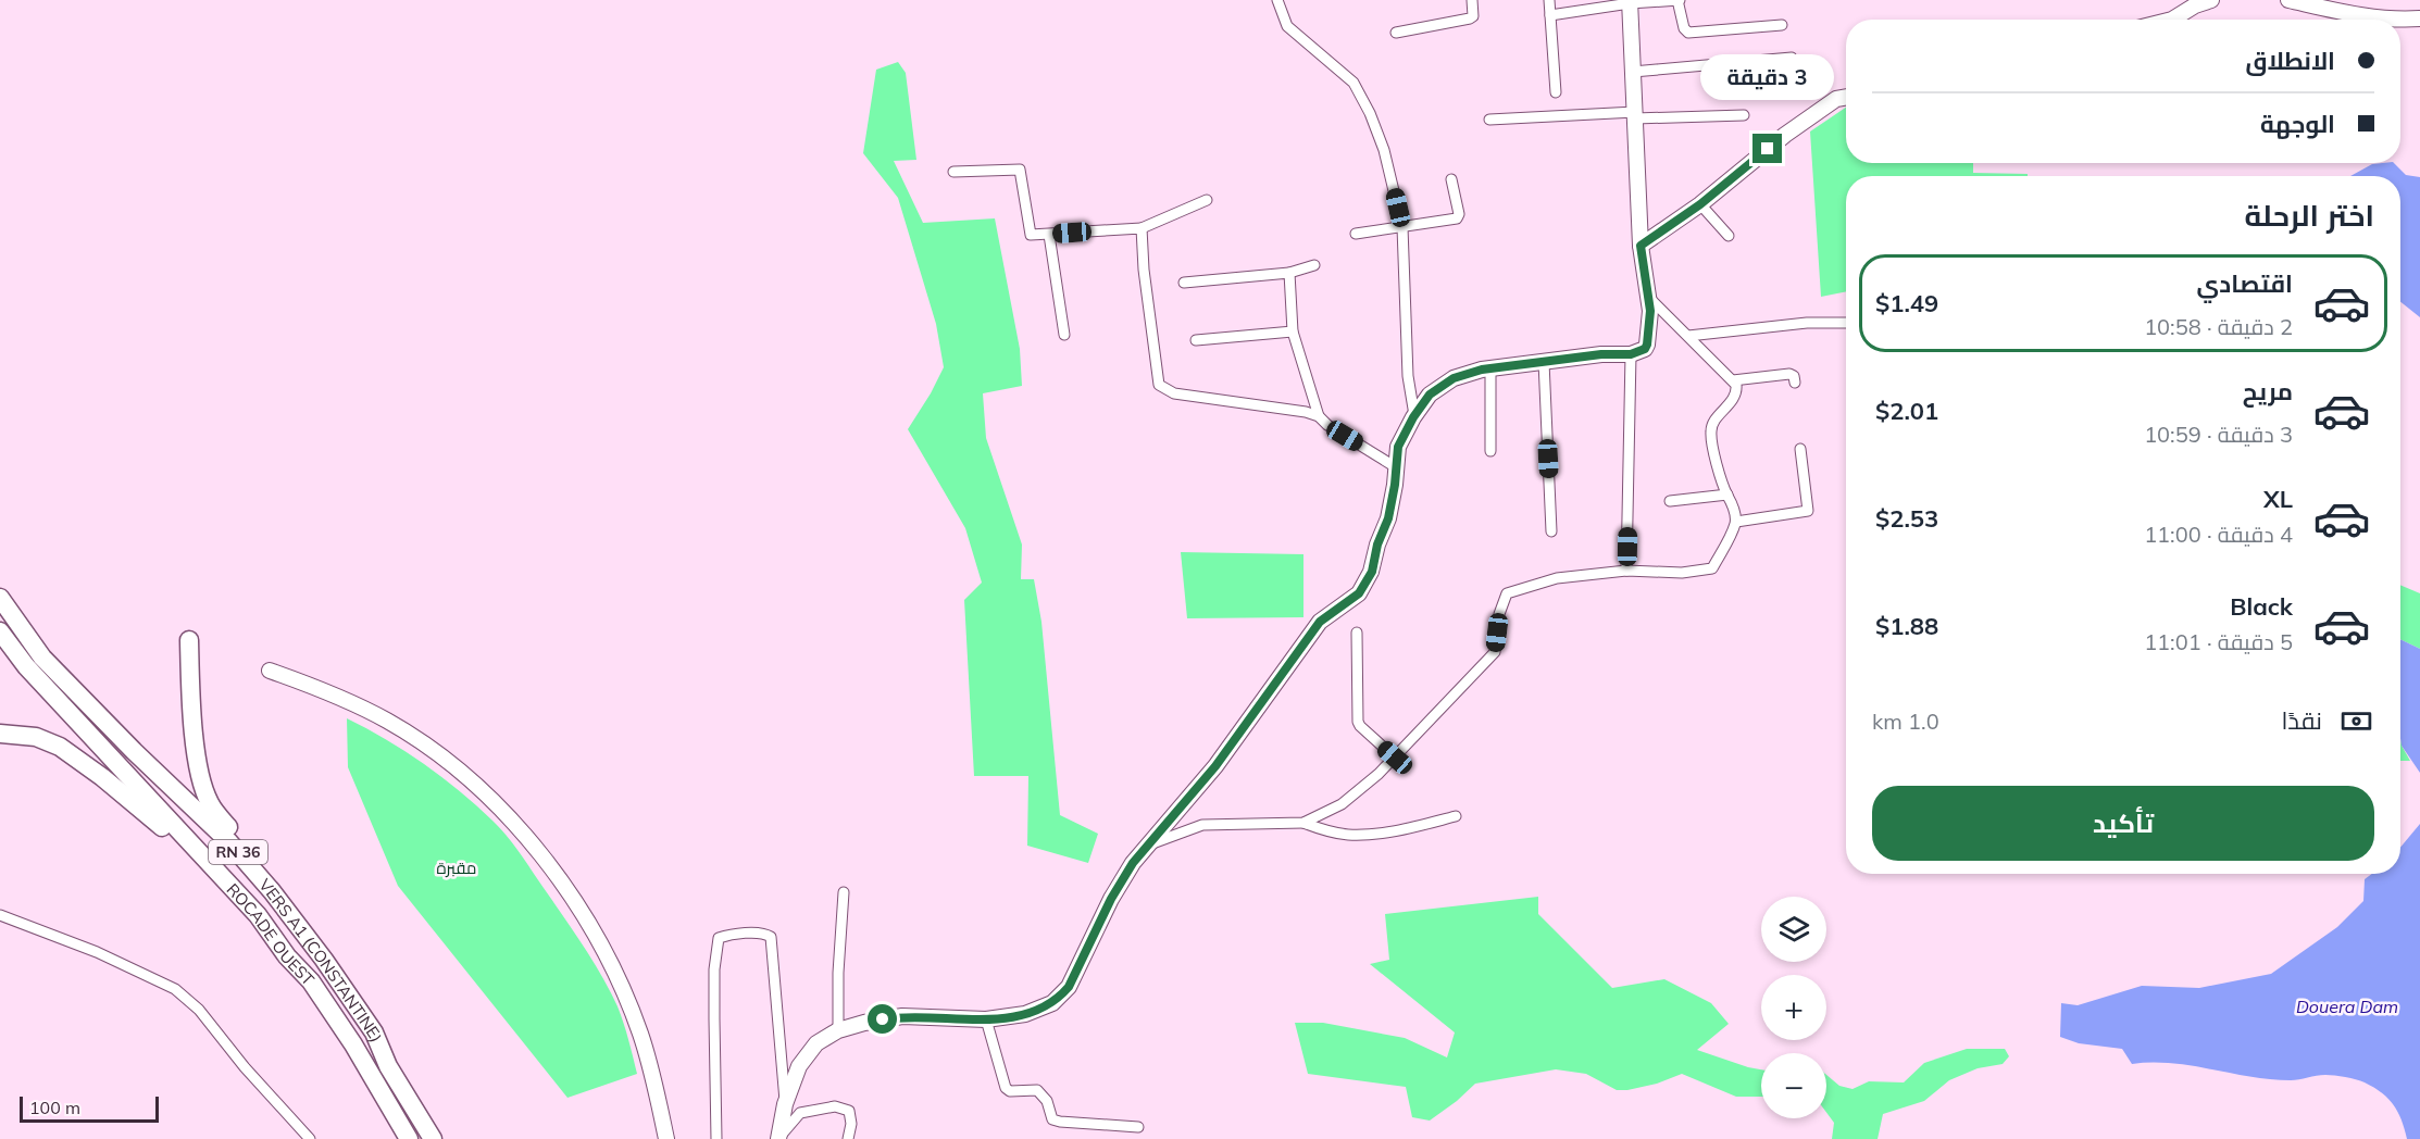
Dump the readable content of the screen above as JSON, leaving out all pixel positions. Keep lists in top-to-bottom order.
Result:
{
  "streets": {
    "highway": ["RN 36", "ROCADE OUEST", "VERS A1 (CONSTANTINE)"]
  },
  "water": ["Douera Dam"],
  "parks": ["مقبرة"],
  "scale_bar": "100 m",
  "page": {
    "banner": ["الانطلاق", "الوجهة"],
    "bubble": "3 دقيقة",
    "heading": "اختر الرحلة",
    "list": [
      {
        "name": "اقتصادي",
        "note": "2 دقيقة · 10:58",
        "value": "$1.49"
      },
      {
        "name": "مريح",
        "note": "3 دقيقة · 10:59",
        "value": "$2.01"
      },
      {
        "name": "XL",
        "note": "4 دقيقة · 11:00",
        "value": "$2.53"
      },
      {
        "name": "Black",
        "note": "5 دقيقة · 11:01",
        "value": "$1.88"
      }
    ],
    "pay": ["نقدًا", "1.0 km"],
    "buttons": "تأكيد",
    "map_buttons": ["+", "−"],
    "scale": "100 m"
  }
}
